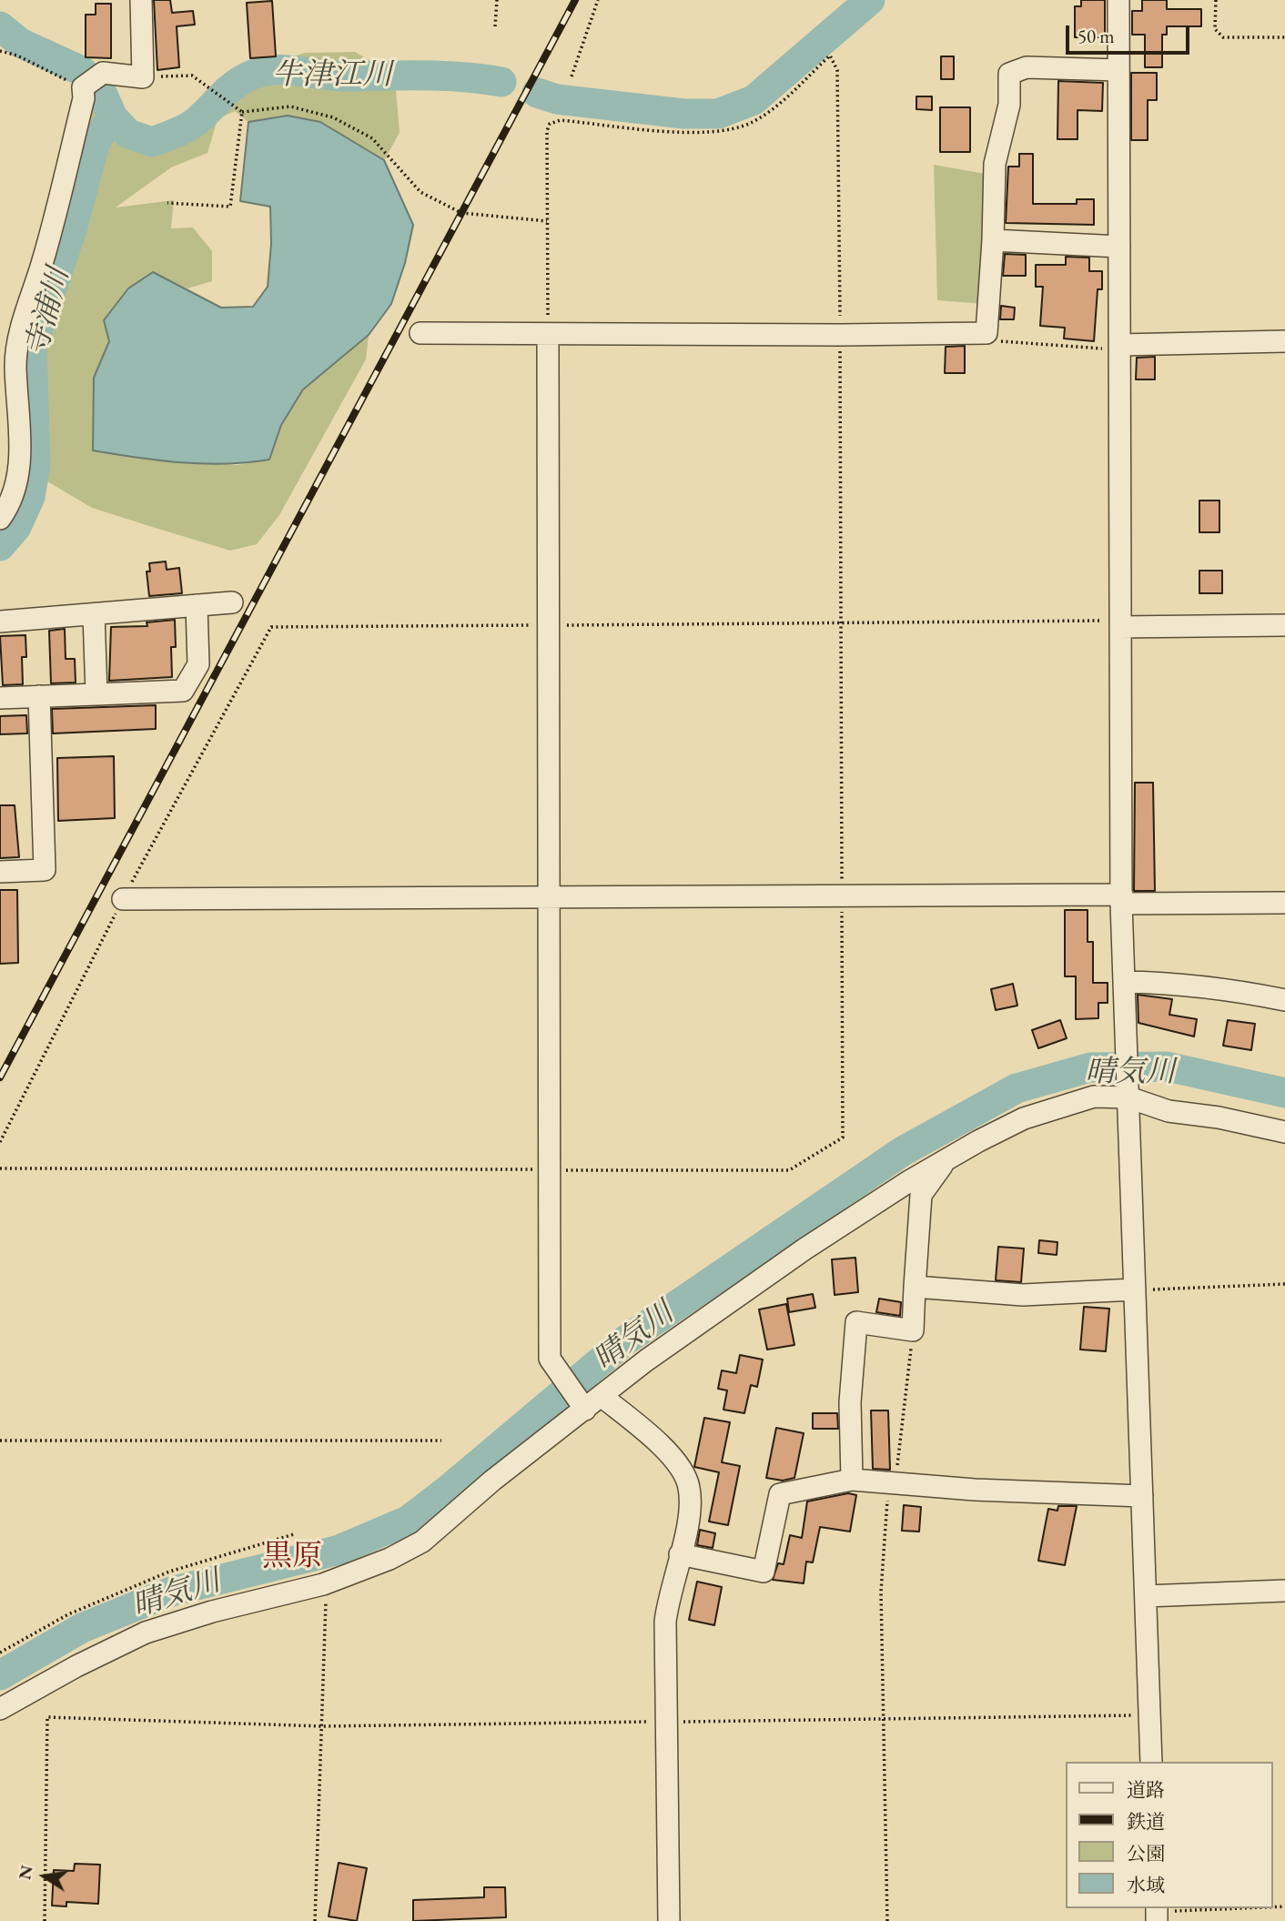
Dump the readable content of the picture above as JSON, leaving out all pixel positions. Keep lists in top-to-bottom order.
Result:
{
  "districts": ["黒原"],
  "water": ["牛津江川", "寺浦川", "晴気川"],
  "legend": [
    "道路",
    "鉄道",
    "公園",
    "水域"
  ],
  "scale_bar": "50 m",
  "north": "left"
}
